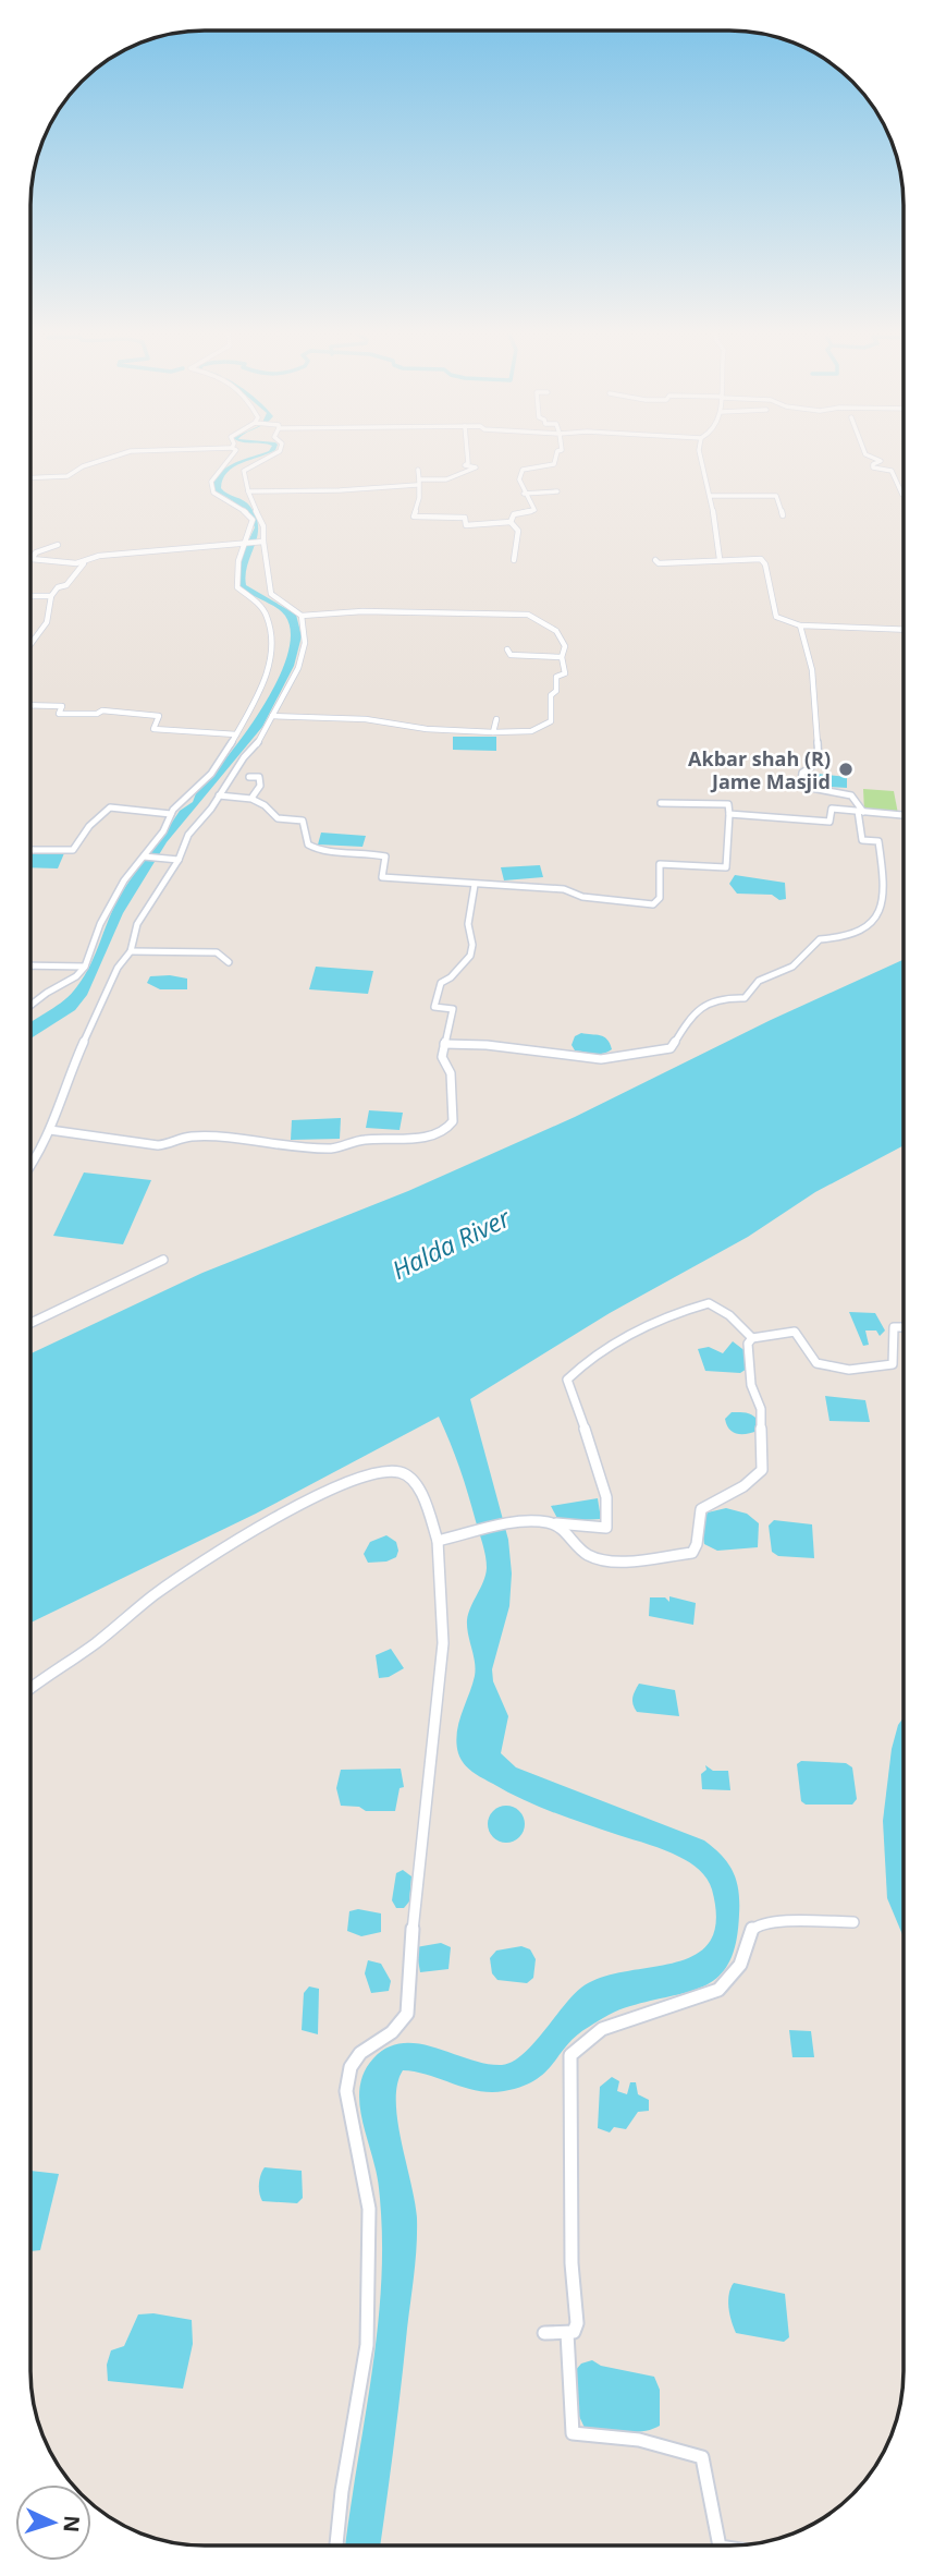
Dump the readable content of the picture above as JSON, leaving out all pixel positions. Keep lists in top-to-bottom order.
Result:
{
  "water": ["Halda River"],
  "places": ["Akbar shah (R) Jame Masjid"],
  "north": "right"
}
